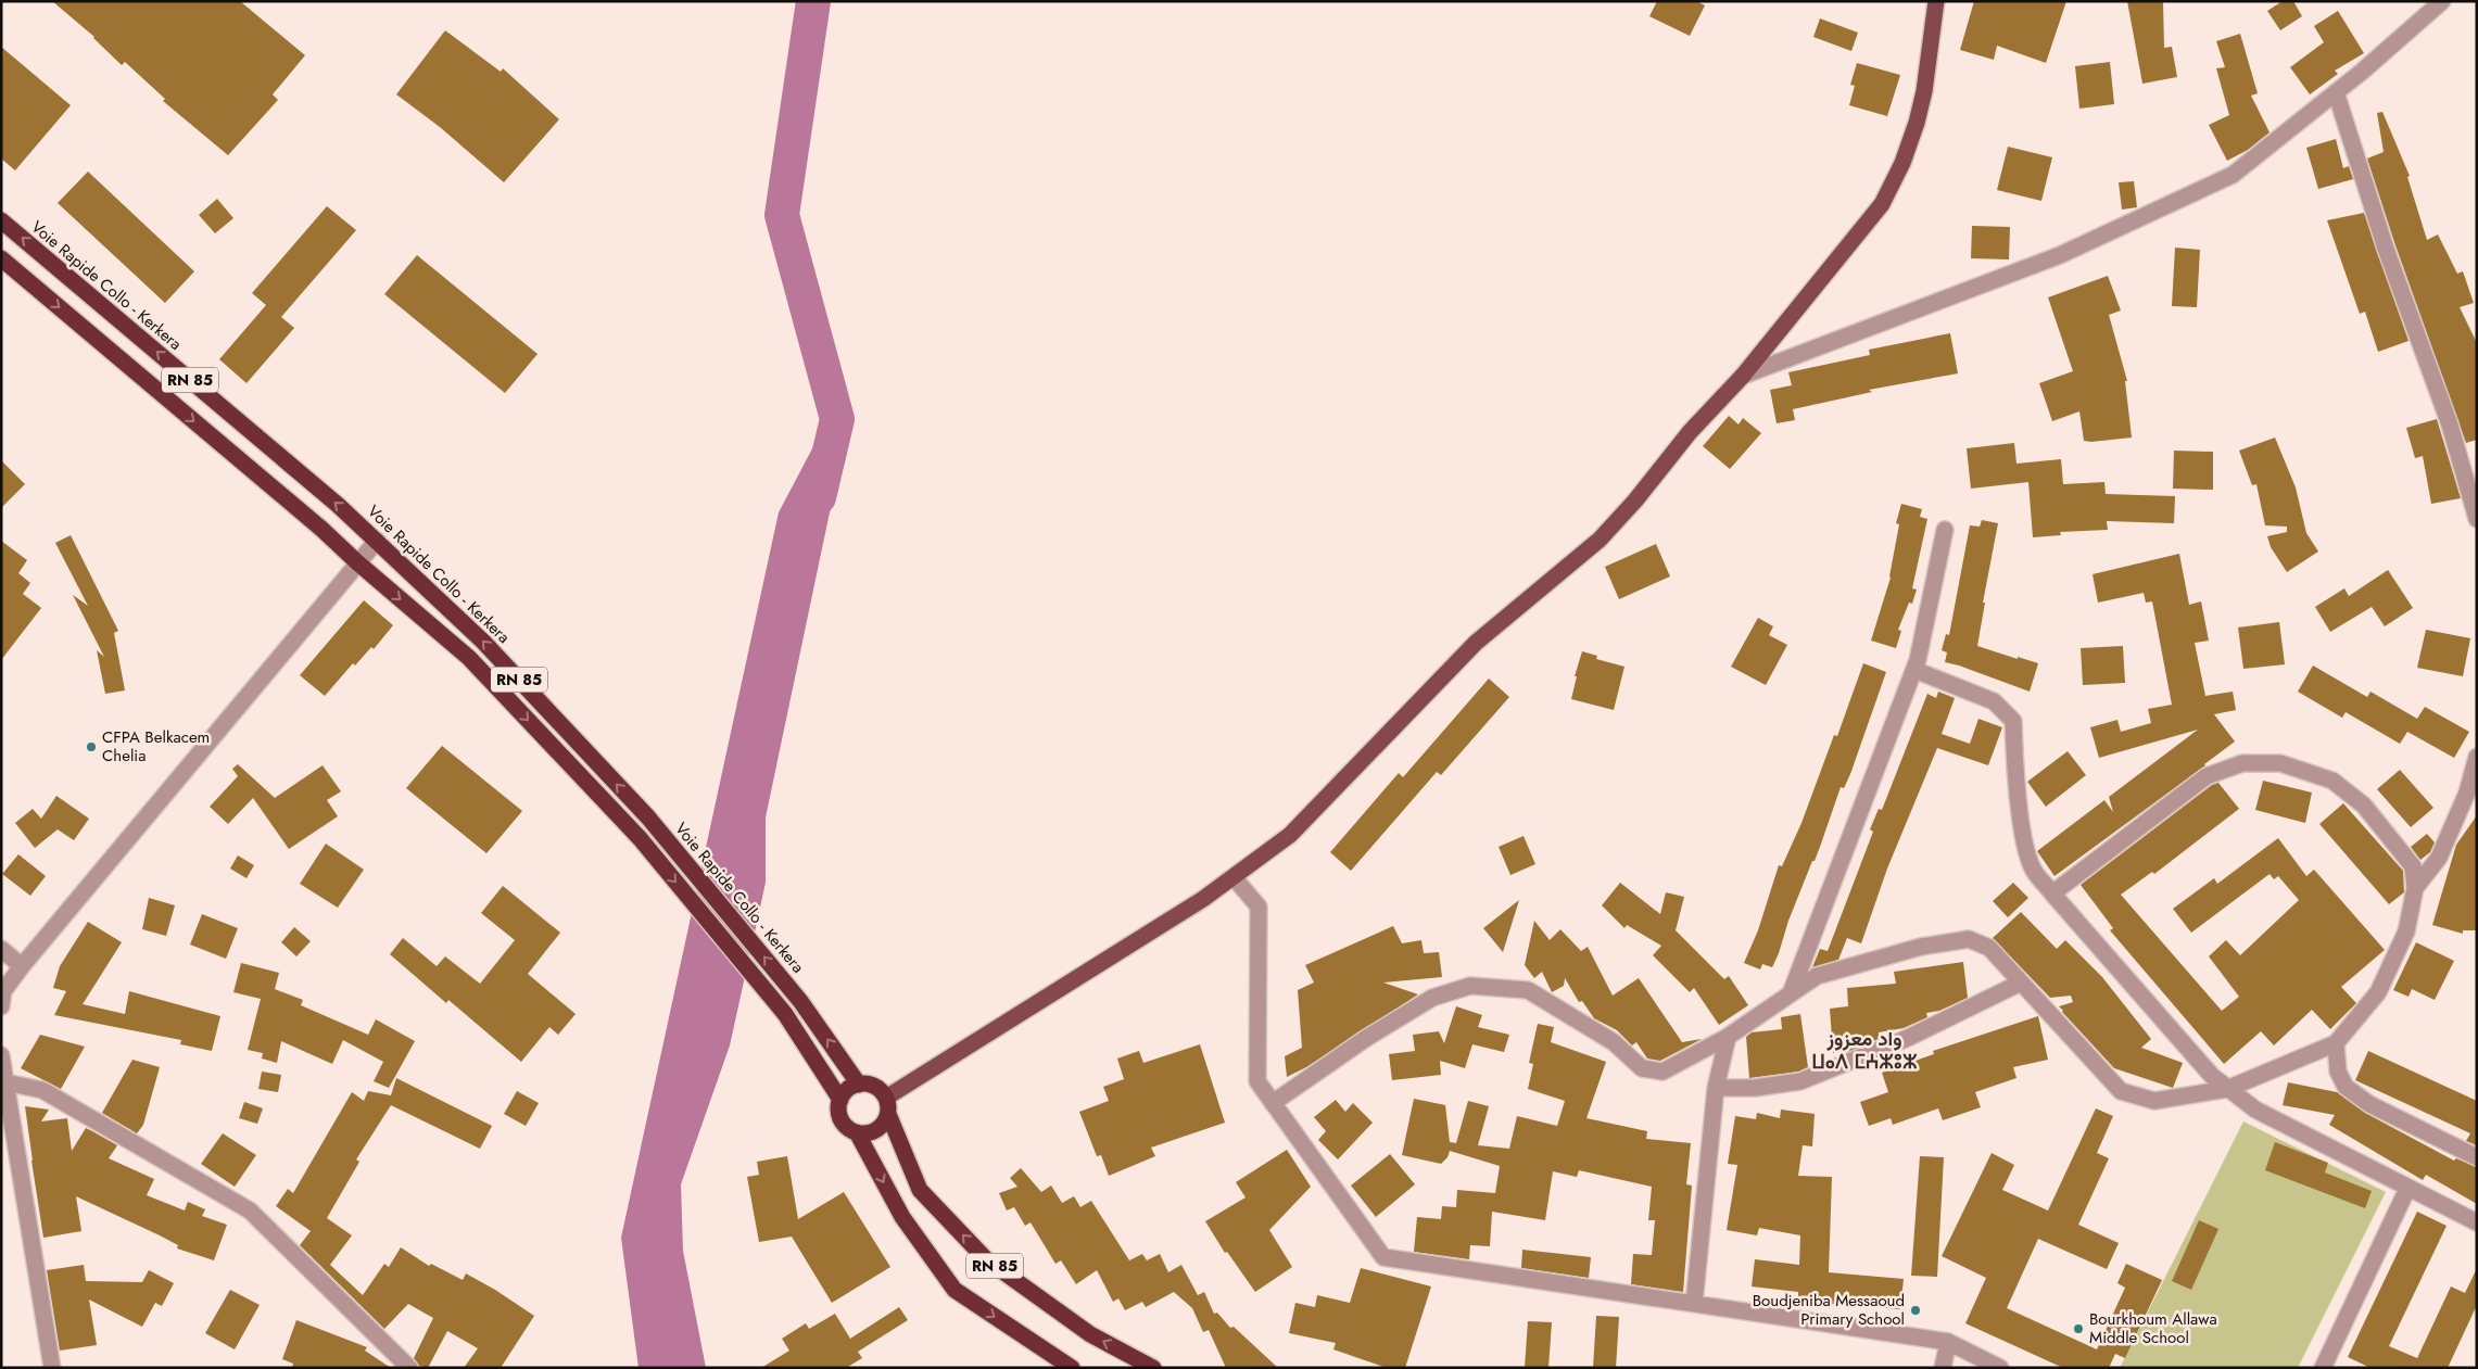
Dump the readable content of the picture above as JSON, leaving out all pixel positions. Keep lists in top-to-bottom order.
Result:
{
  "streets": {
    "highway": ["Voie Rapide Collo - Kerkera", "RN 85"]
  },
  "crossings": [
    ["Voie Rapide Collo - Kerkera", "RN 85"]
  ],
  "districts": ["واد معزوز ⵡⴰⴷ ⵎⵄⵣⵓⵣ"],
  "places": ["CFPA Belkacem Chelia", "Boudjeniba Messaoud Primary School", "Bourkhoum Allawa Middle School"]
}
